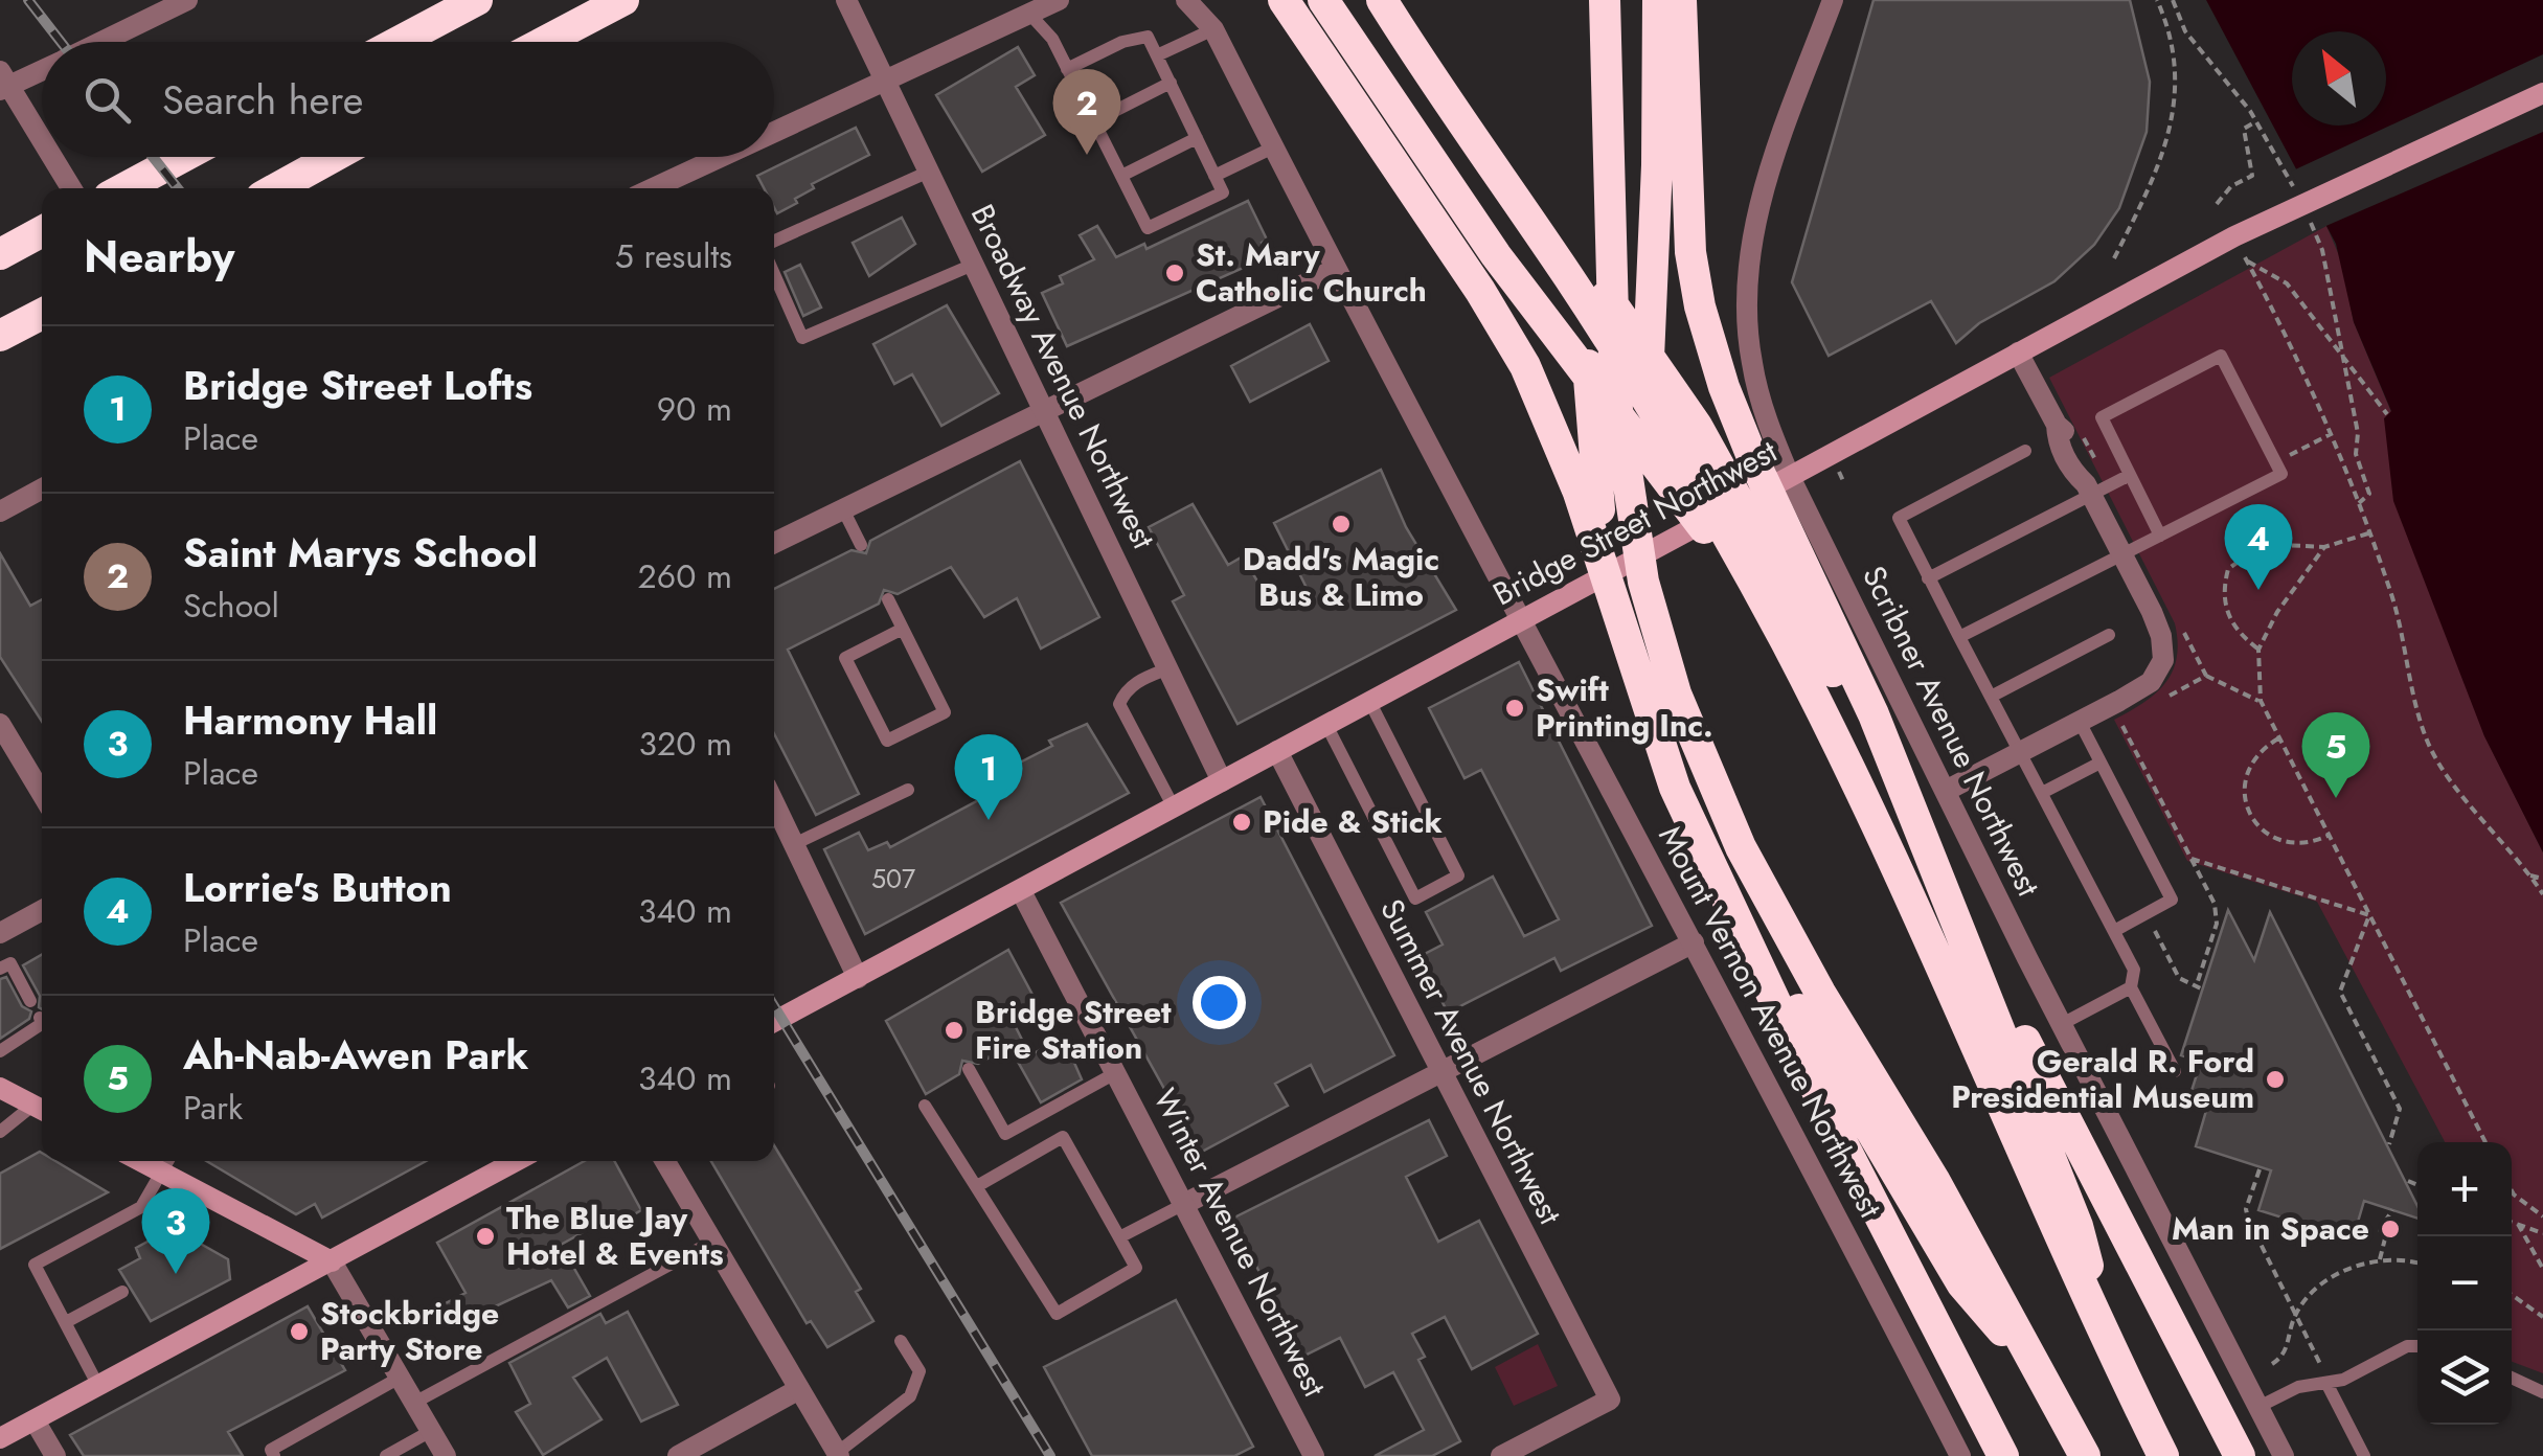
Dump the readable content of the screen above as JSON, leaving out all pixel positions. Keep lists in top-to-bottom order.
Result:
{
  "streets": {
    "main road": ["Bridge Street Northwest"],
    "street": [
      "Broadway Avenue Northwest",
      "Scribner Avenue Northwest",
      "Mount Vernon Avenue Northwest",
      "Summer Avenue Northwest",
      "Winter Avenue Northwest"
    ]
  },
  "crossings": [
    ["Broadway Avenue Northwest", "Bridge Street Northwest"],
    ["Bridge Street Northwest", "Scribner Avenue Northwest"],
    ["Bridge Street Northwest", "Mount Vernon Avenue Northwest"],
    ["Bridge Street Northwest", "Summer Avenue Northwest"],
    ["Bridge Street Northwest", "Winter Avenue Northwest"]
  ],
  "places": [
    "St. Mary Catholic Church",
    "Dadd's Magic Bus & Limo",
    "Swift Printing Inc.",
    "Pide & Stick",
    "Bridge Street Fire Station",
    "Gerald R. Ford Presidential Museum",
    "Man in Space",
    "The Blue Jay Hotel & Events",
    "Stockbridge Party Store"
  ],
  "house_numbers": ["507"],
  "north": "top left",
  "page": {
    "search": "Search here",
    "pins": [
      "2",
      "4",
      "5",
      "1",
      "3"
    ],
    "heading": ["Nearby", "5 results"],
    "list": [
      {
        "mark": "1",
        "name": "Bridge Street Lofts",
        "note": "Place",
        "value": "90 m"
      },
      {
        "mark": "2",
        "name": "Saint Marys School",
        "note": "School",
        "value": "260 m"
      },
      {
        "mark": "3",
        "name": "Harmony Hall",
        "note": "Place",
        "value": "320 m"
      },
      {
        "mark": "4",
        "name": "Lorrie's Button",
        "note": "Place",
        "value": "340 m"
      },
      {
        "mark": "5",
        "name": "Ah-Nab-Awen Park",
        "note": "Park",
        "value": "340 m"
      }
    ],
    "map_buttons": ["+", "−"]
  }
}
